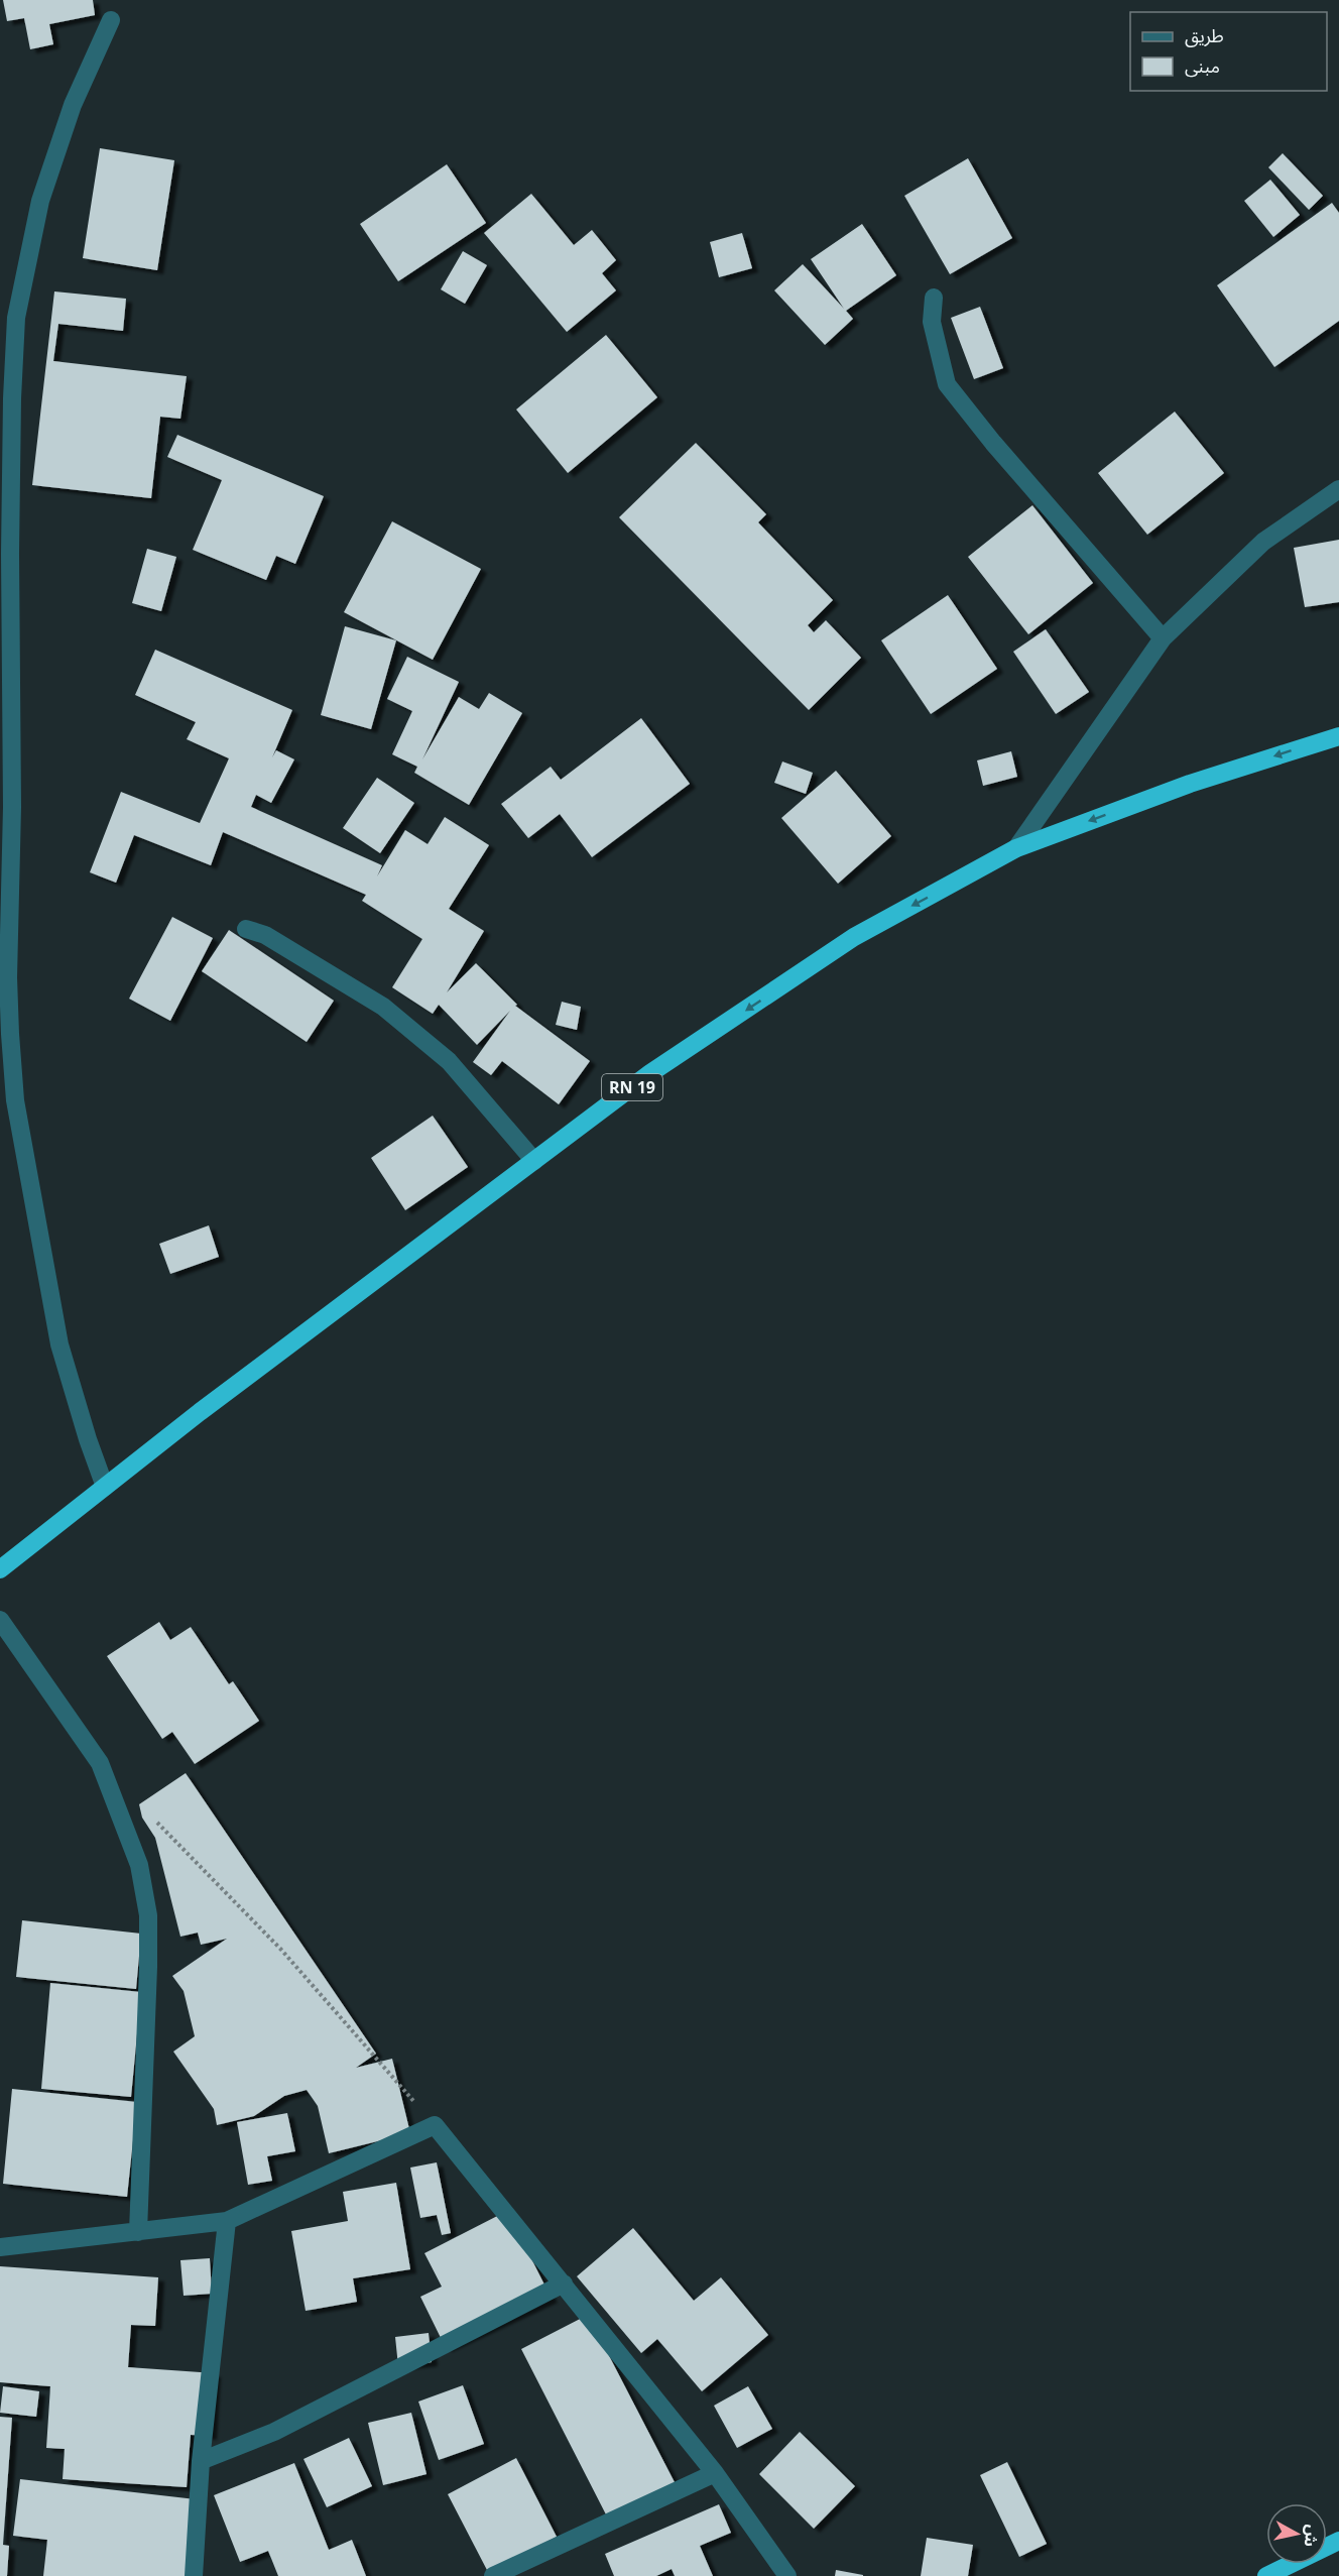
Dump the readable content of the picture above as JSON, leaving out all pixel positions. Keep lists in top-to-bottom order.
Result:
{
  "streets": {
    "highway": ["RN 19"]
  },
  "legend": ["طريق", "مبنى"],
  "north": "right"
}
